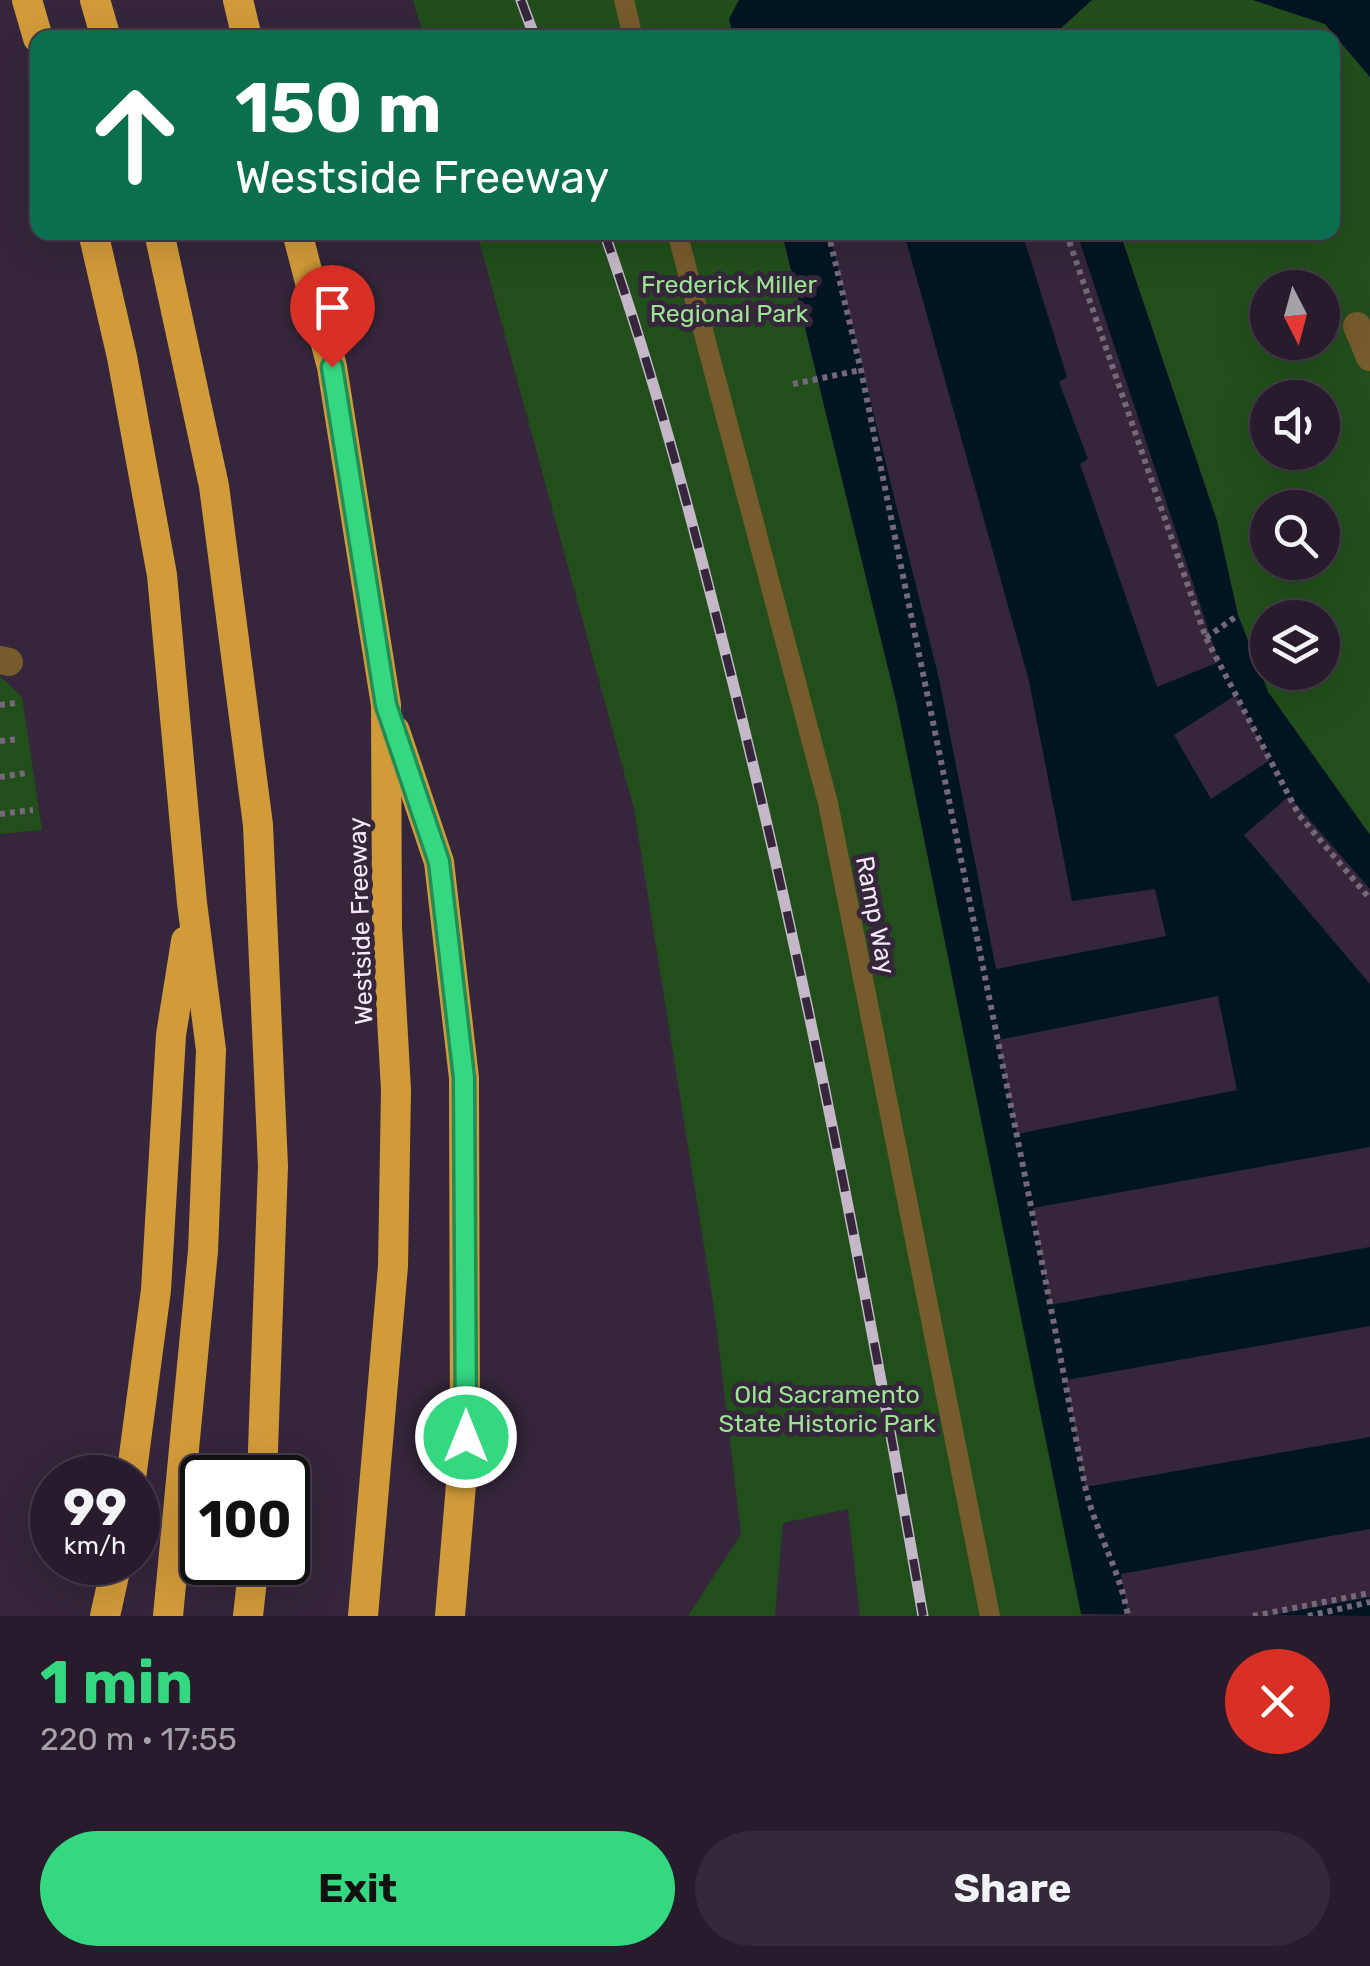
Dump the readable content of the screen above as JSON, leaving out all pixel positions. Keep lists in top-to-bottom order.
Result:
{
  "streets": {
    "highway": ["Westside Freeway"],
    "lane": ["Ramp Way"]
  },
  "parks": ["Frederick Miller Regional Park", "Old Sacramento State Historic Park"],
  "north": "bottom",
  "page": {
    "turn": ["150 m", "Westside Freeway"],
    "speed": "99 km/h",
    "limit": "100",
    "heading": ["1 min", "220 m · 17:55"],
    "buttons": ["Exit", "Share"]
  }
}
